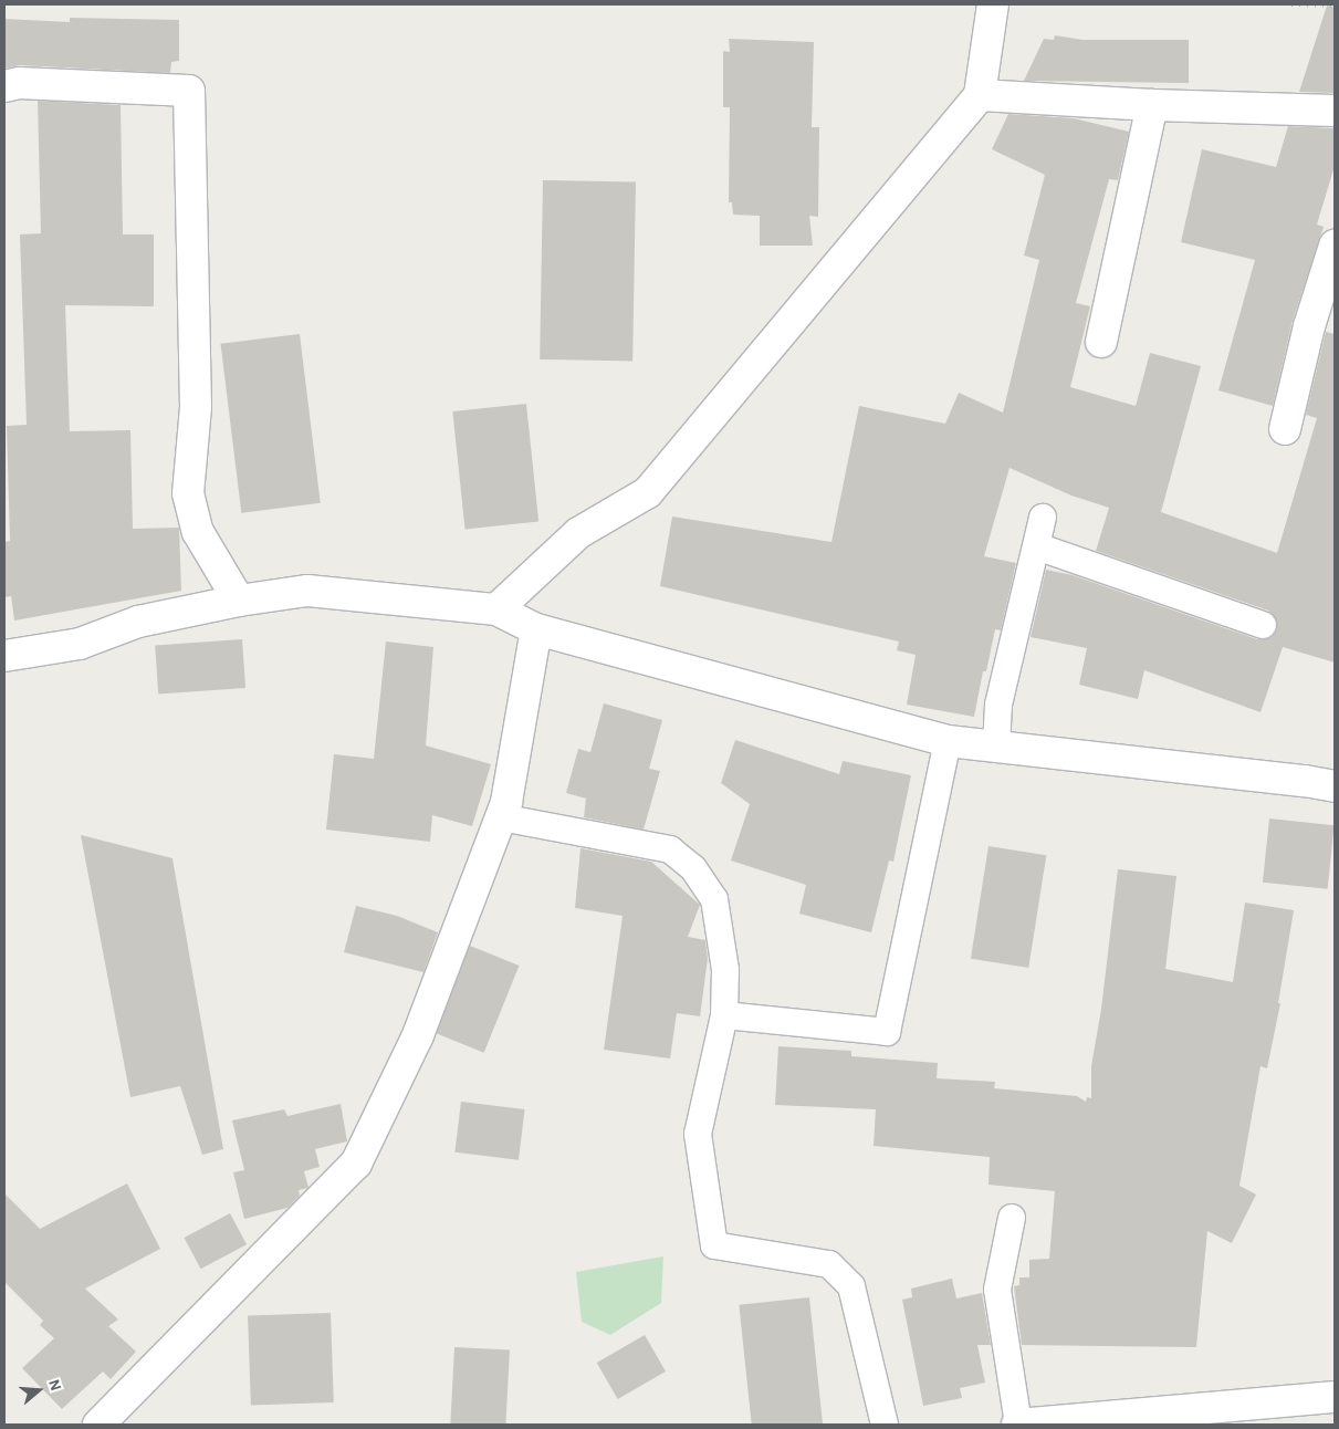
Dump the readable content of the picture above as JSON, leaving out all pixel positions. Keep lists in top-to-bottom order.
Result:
{
  "north": "right"
}
